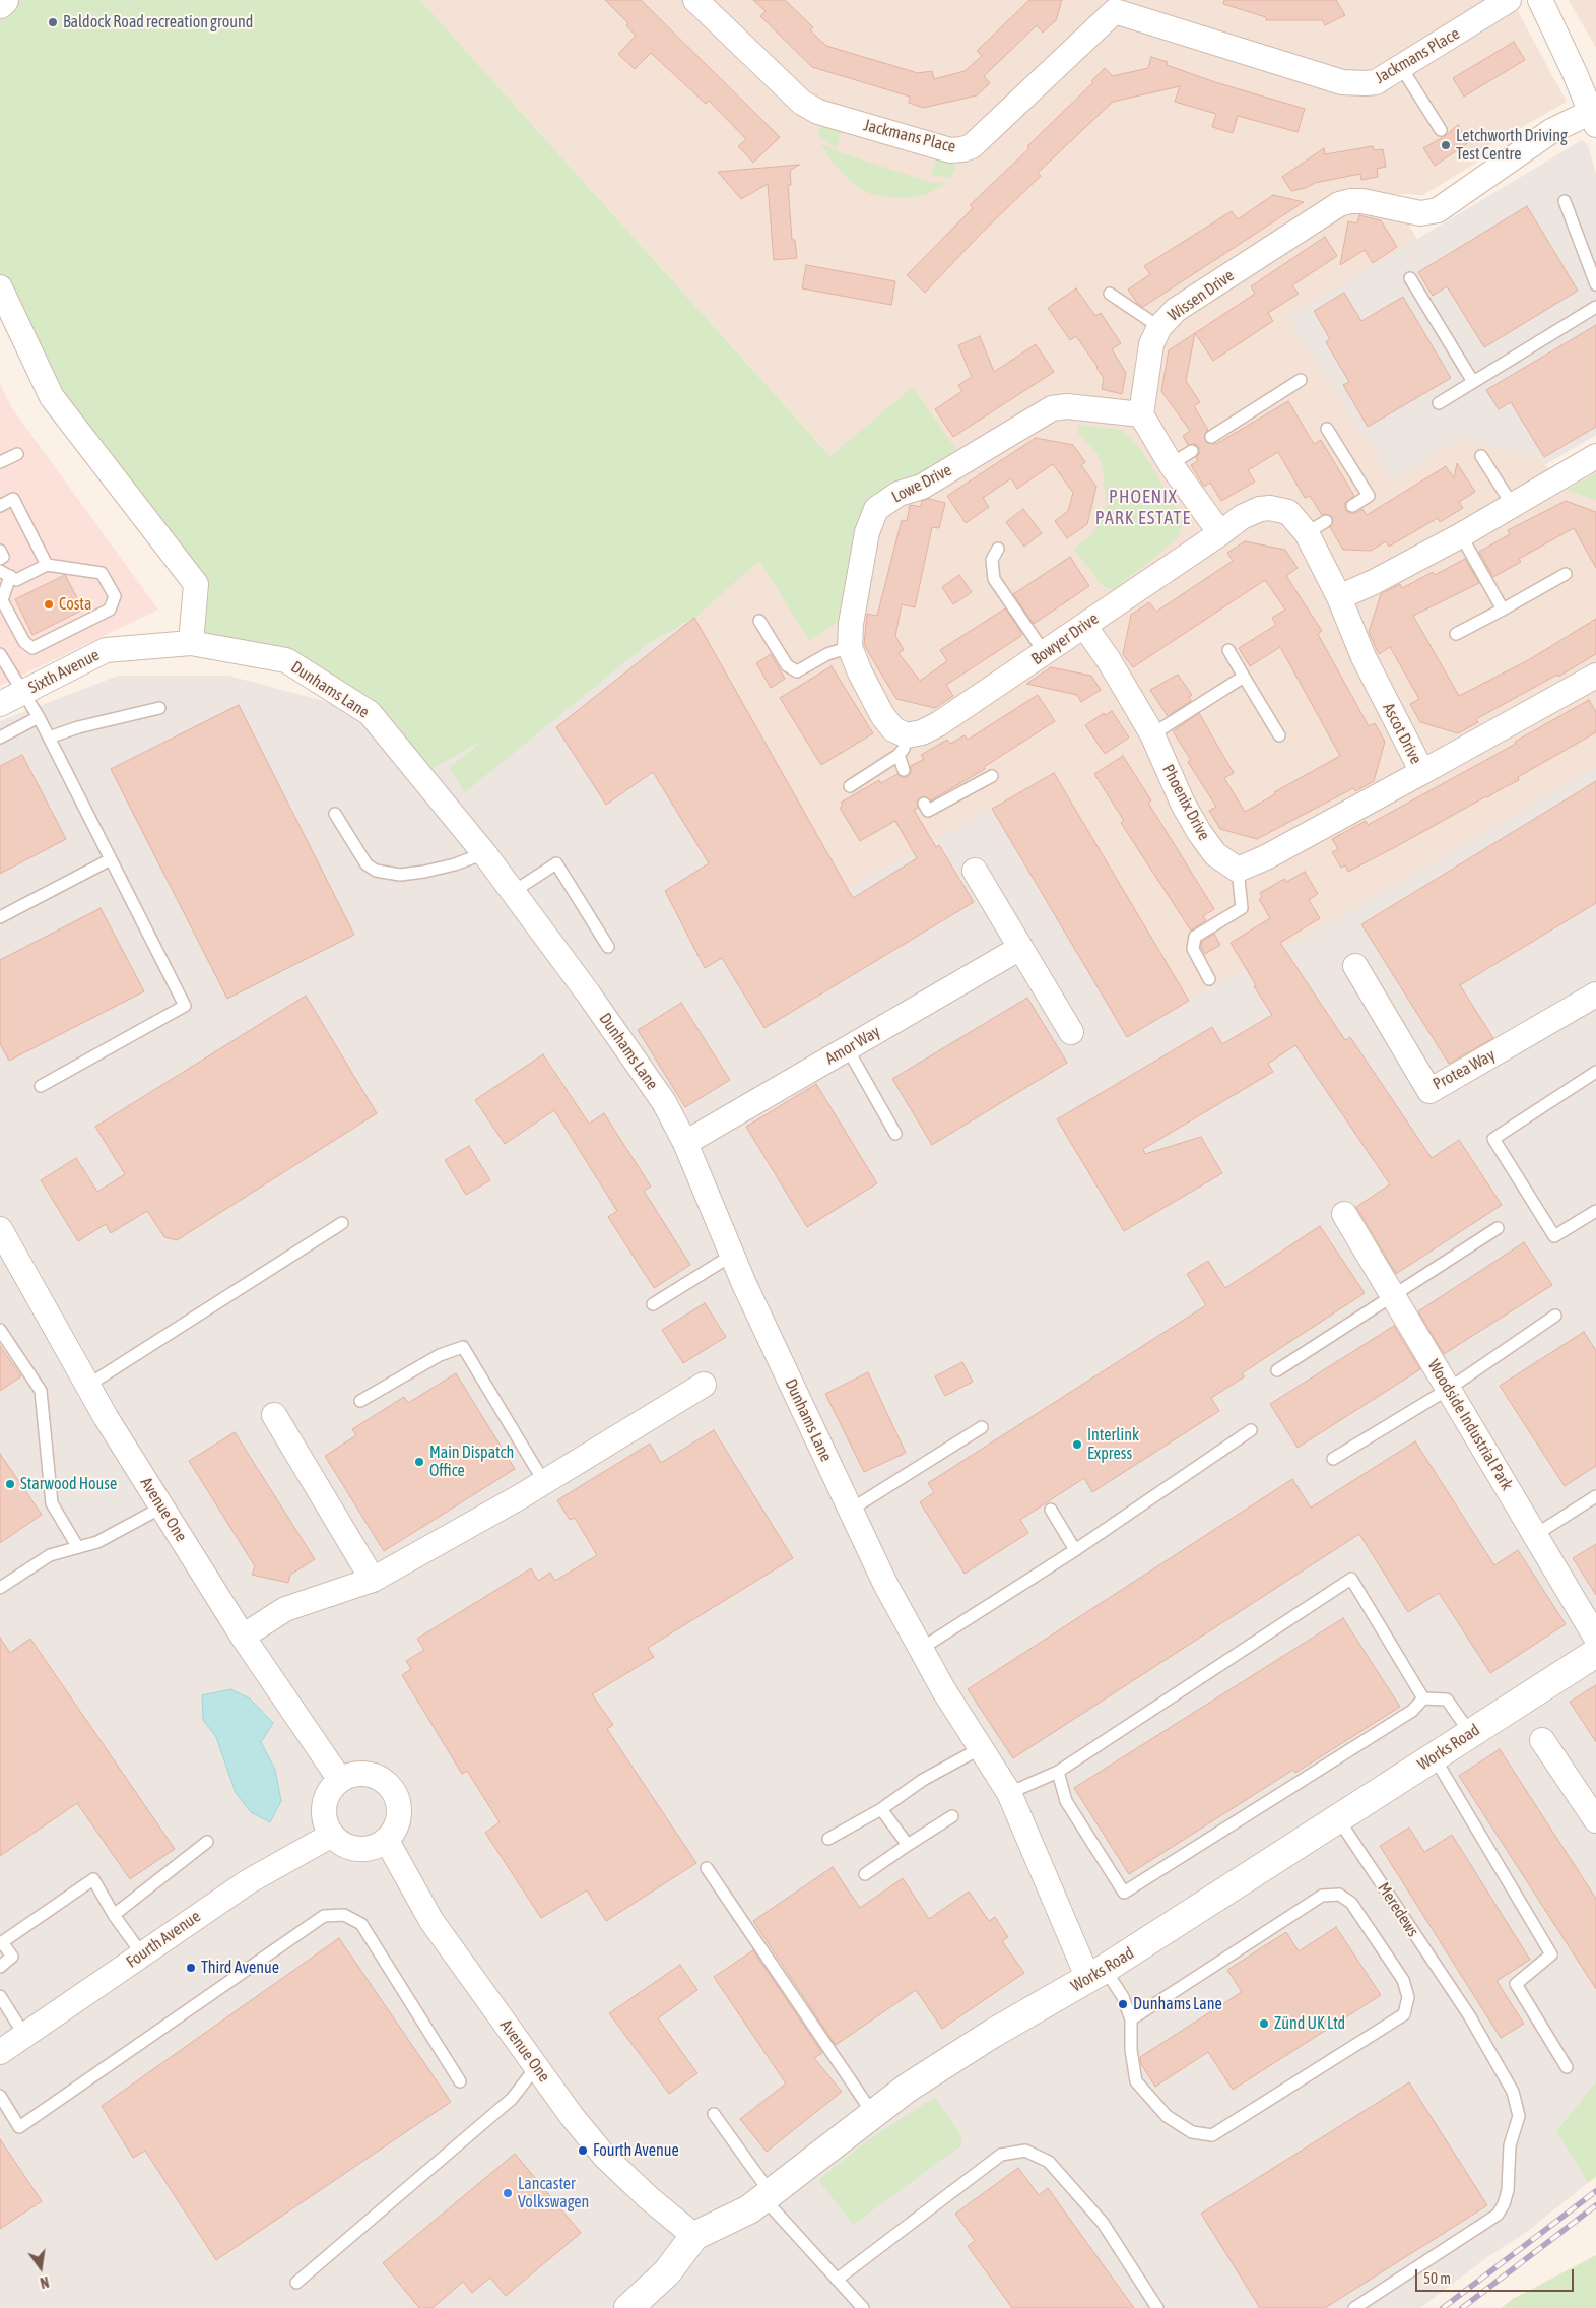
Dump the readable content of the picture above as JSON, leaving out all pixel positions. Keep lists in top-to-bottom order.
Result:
{
  "streets": {
    "street": [
      "Jackmans Place",
      "Wissen Drive",
      "Lowe Drive",
      "Bowyer Drive",
      "Sixth Avenue",
      "Dunhams Lane",
      "Ascot Drive",
      "Phoenix Drive",
      "Amor Way",
      "Protea Way",
      "Woodside Industrial Park",
      "Avenue One",
      "Works Road",
      "Fourth Avenue"
    ],
    "lane": ["Meredews"]
  },
  "crossings": [
    ["Wissen Drive", "Lowe Drive"],
    ["Lowe Drive", "Bowyer Drive"],
    ["Bowyer Drive", "Phoenix Drive"],
    ["Sixth Avenue", "Dunhams Lane"],
    ["Dunhams Lane", "Amor Way"],
    ["Dunhams Lane", "Works Road"],
    ["Avenue One", "Works Road"],
    ["Avenue One", "Fourth Avenue"],
    ["Works Road", "Meredews"]
  ],
  "districts": ["PHOENIX PARK ESTATE"],
  "places": [
    "Baldock Road recreation ground",
    "Letchworth Driving Test Centre",
    "Costa",
    "Interlink Express",
    "Main Dispatch Office",
    "Starwood House",
    "Third Avenue",
    "Dunhams Lane",
    "Zünd UK Ltd",
    "Fourth Avenue",
    "Lancaster Volkswagen"
  ],
  "scale_bar": "50 m",
  "north": "bottom"
}
